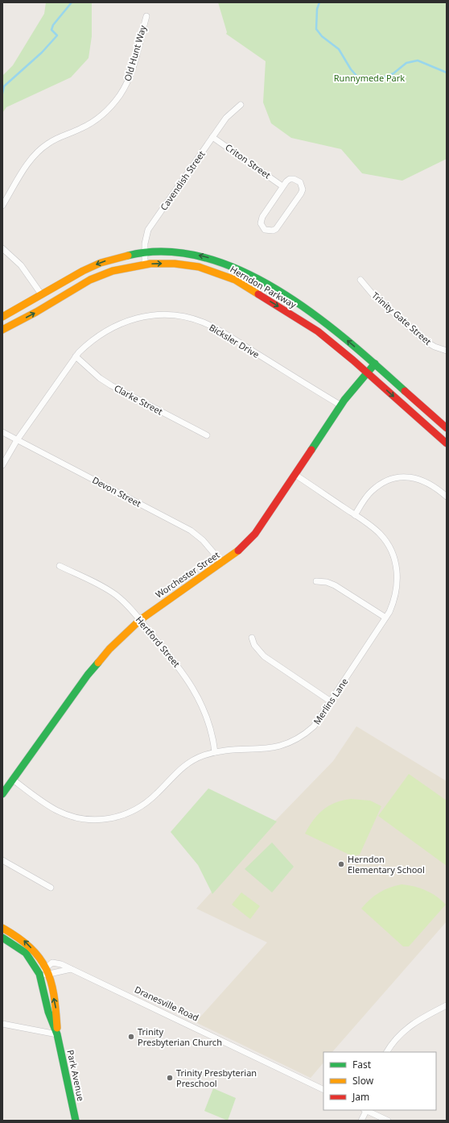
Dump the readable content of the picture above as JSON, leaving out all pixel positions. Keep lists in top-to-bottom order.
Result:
{
  "streets": {
    "main road": ["Herndon Parkway", "Worchester Street", "Park Avenue"],
    "street": [
      "Old Hunt Way",
      "Criton Street",
      "Cavendish Street",
      "Trinity Gate Street",
      "Bicksler Drive",
      "Clarke Street",
      "Devon Street",
      "Hertford Street",
      "Merlins Lane",
      "Dranesville Road"
    ]
  },
  "crossings": [
    ["Criton Street", "Cavendish Street"],
    ["Cavendish Street", "Herndon Parkway"],
    ["Herndon Parkway", "Worchester Street"],
    ["Bicksler Drive", "Clarke Street"],
    ["Bicksler Drive", "Devon Street"],
    ["Bicksler Drive", "Worchester Street"],
    ["Devon Street", "Worchester Street"],
    ["Worchester Street", "Hertford Street"],
    ["Worchester Street", "Merlins Lane"],
    ["Hertford Street", "Merlins Lane"],
    ["Dranesville Road", "Park Avenue"]
  ],
  "parks": ["Runnymede Park"],
  "places": ["Herndon Elementary School", "Trinity Presbyterian Church", "Trinity Presbyterian Preschool"],
  "legend": ["Fast", "Slow", "Jam"]
}
